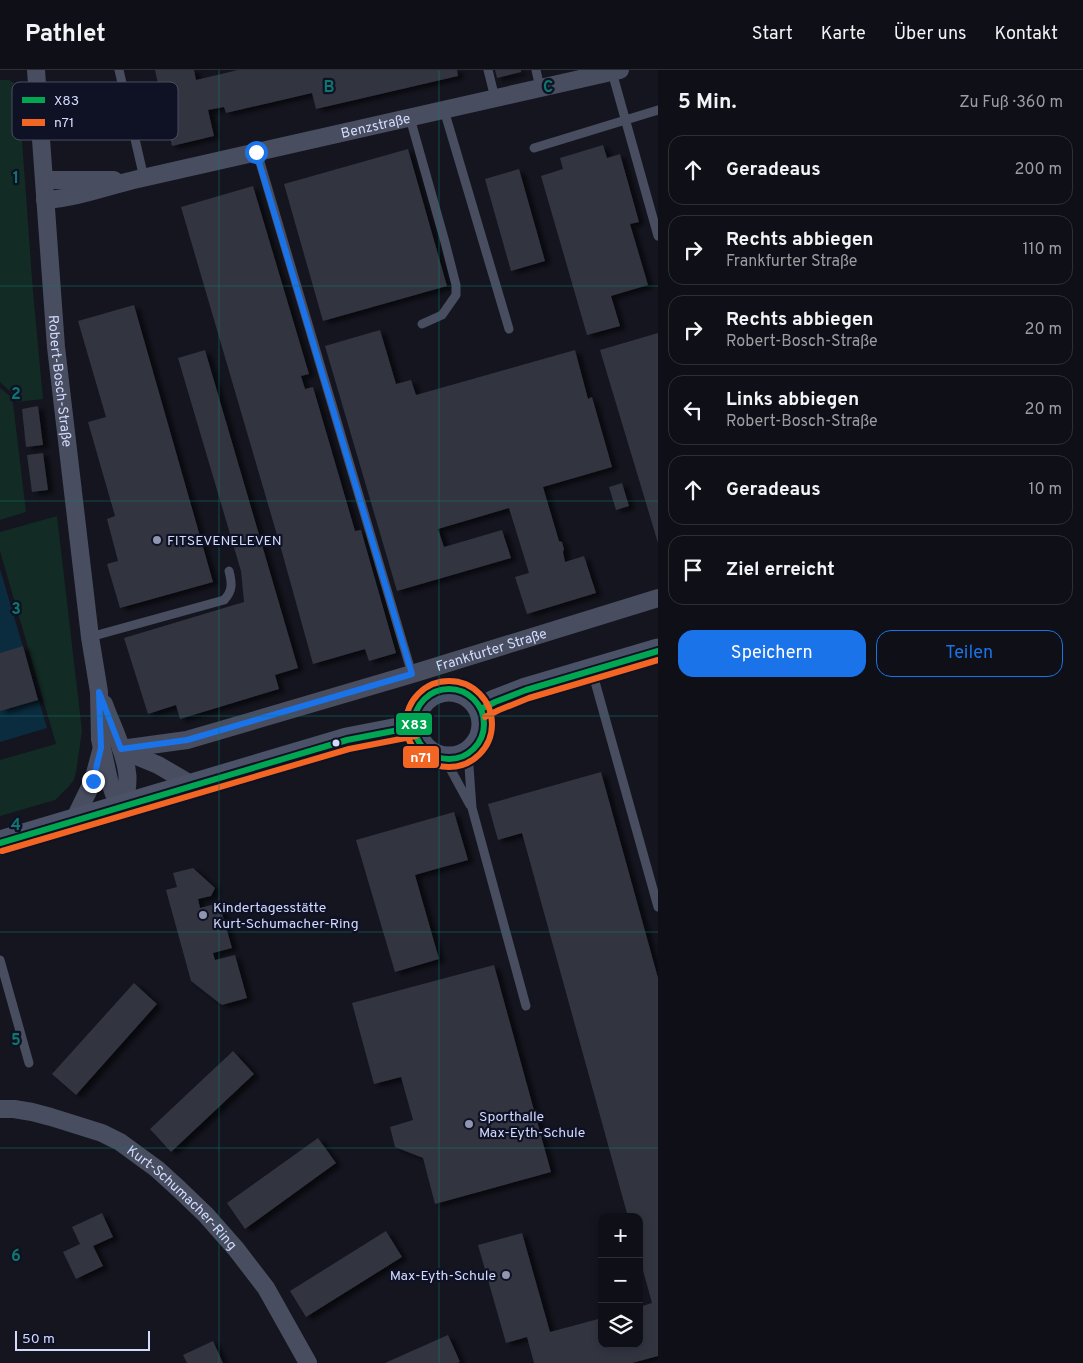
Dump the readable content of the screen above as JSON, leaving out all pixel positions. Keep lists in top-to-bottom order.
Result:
{
  "streets": {
    "street": [
      "Benzstraße",
      "Robert-Bosch-Straße",
      "Frankfurter Straße",
      "Kurt-Schumacher-Ring"
    ]
  },
  "crossings": [
    ["Benzstraße", "Robert-Bosch-Straße"],
    ["Robert-Bosch-Straße", "Frankfurter Straße"]
  ],
  "places": [
    "FITSEVENELEVEN",
    "Kindertagesstätte Kurt-Schumacher-Ring",
    "Sporthalle Max-Eyth-Schule",
    "Max-Eyth-Schule"
  ],
  "lines": ["transit line X83", "transit line n71"],
  "legend": ["X83", "n71"],
  "scale_bar": "50 m",
  "page": {
    "header": "Pathlet",
    "nav": [
      "Start",
      "Karte",
      "Über uns",
      "Kontakt"
    ],
    "heading": ["5 Min.", "Zu Fuß · 360 m"],
    "list": [
      ["Geradeaus", "200 m"],
      ["Rechts abbiegen", "Frankfurter Straße", "110 m"],
      ["Rechts abbiegen", "Robert-Bosch-Straße", "20 m"],
      ["Links abbiegen", "Robert-Bosch-Straße", "20 m"],
      ["Geradeaus", "10 m"],
      "Ziel erreicht"
    ],
    "buttons": ["Speichern", "Teilen"],
    "map_buttons": ["+", "−"],
    "scale": "50 m"
  },
  "grid": {
    "columns": ["B", "C"],
    "rows": [
      "1",
      "2",
      "3",
      "4",
      "5",
      "6"
    ]
  }
}
